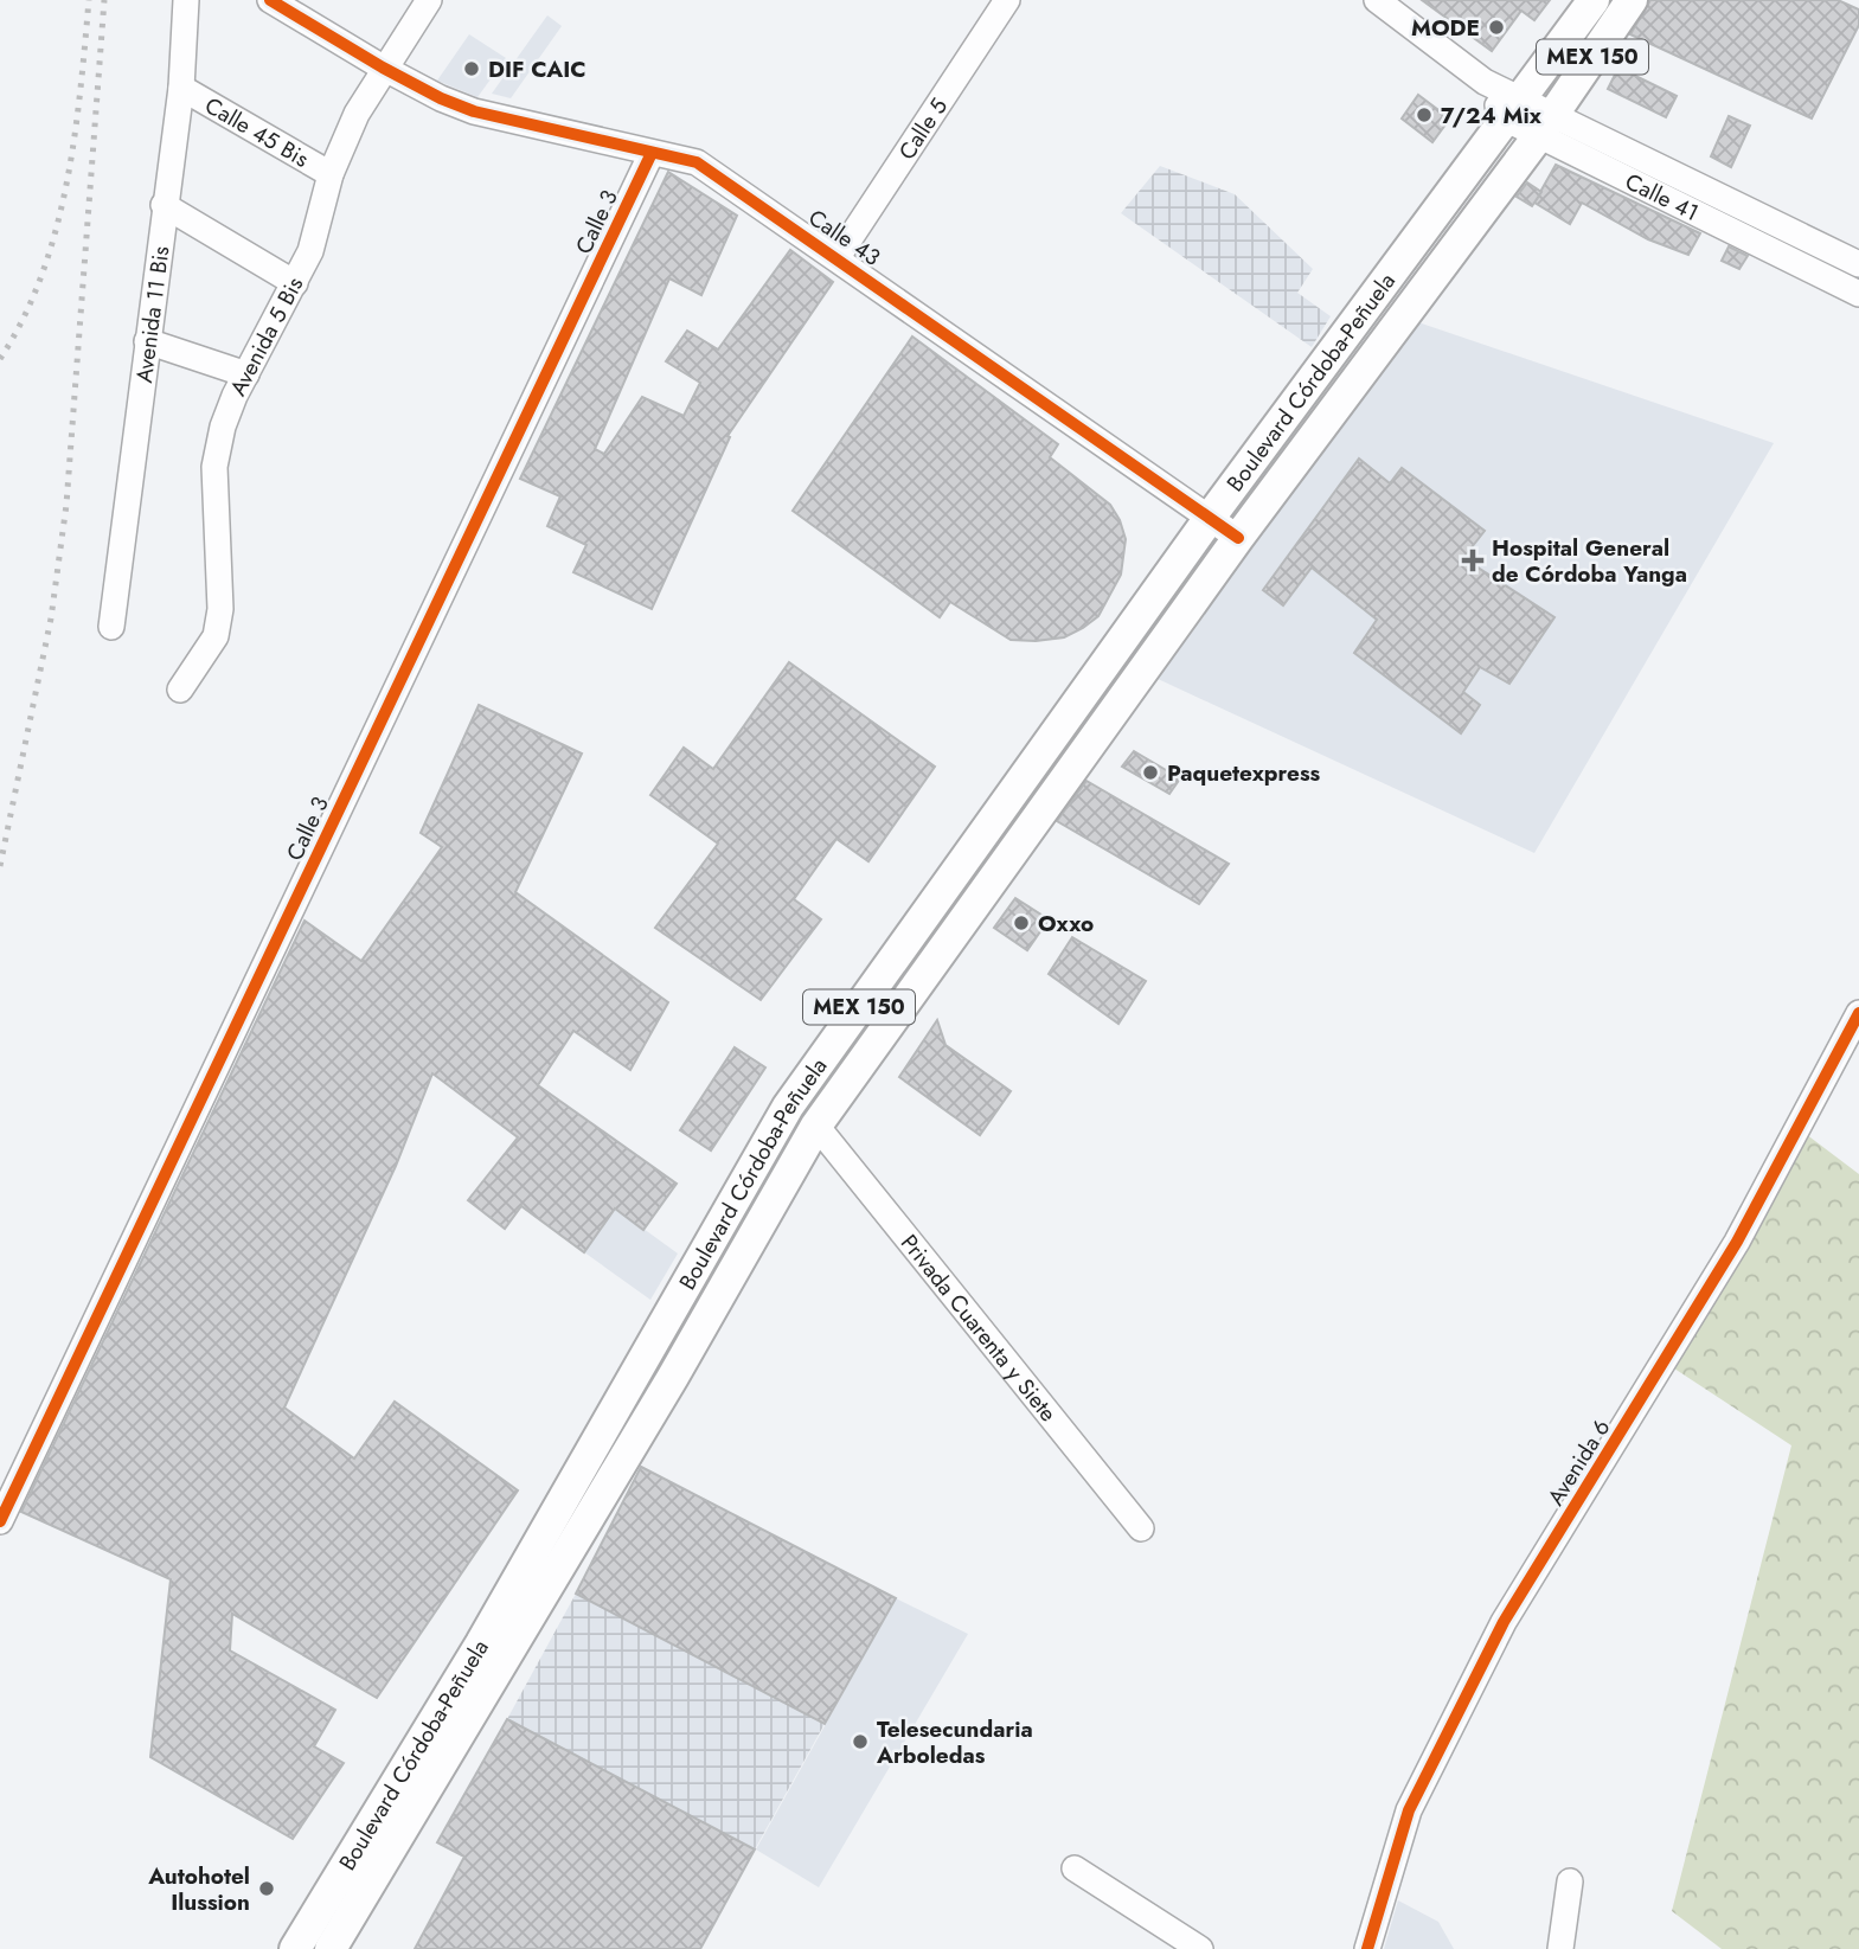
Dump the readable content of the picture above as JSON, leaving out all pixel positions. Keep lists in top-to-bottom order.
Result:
{
  "streets": {
    "main road": ["MEX 150", "Boulevard Córdoba-Peñuela"],
    "street": [
      "Calle 5",
      "Calle 45 Bis",
      "Calle 41",
      "Calle 3",
      "Calle 43",
      "Avenida 11 Bis",
      "Avenida 5 Bis",
      "Privada Cuarenta y Siete",
      "Avenida 6"
    ]
  },
  "crossings": [
    ["Calle 5", "Calle 43"],
    ["Calle 45 Bis", "Avenida 11 Bis"],
    ["Calle 45 Bis", "Avenida 5 Bis"],
    ["Calle 41", "Boulevard Córdoba-Peñuela"],
    ["Calle 3", "Calle 43"],
    ["Calle 43", "Avenida 5 Bis"],
    ["Calle 43", "Boulevard Córdoba-Peñuela"],
    ["Boulevard Córdoba-Peñuela", "Privada Cuarenta y Siete"]
  ],
  "places": {
    "other": [
      "MODE",
      "DIF CAIC",
      "7/24 Mix",
      "Paquetexpress",
      "Oxxo",
      "Telesecundaria Arboledas",
      "Autohotel Ilussion"
    ],
    "health": ["Hospital General de Córdoba Yanga"]
  }
}
